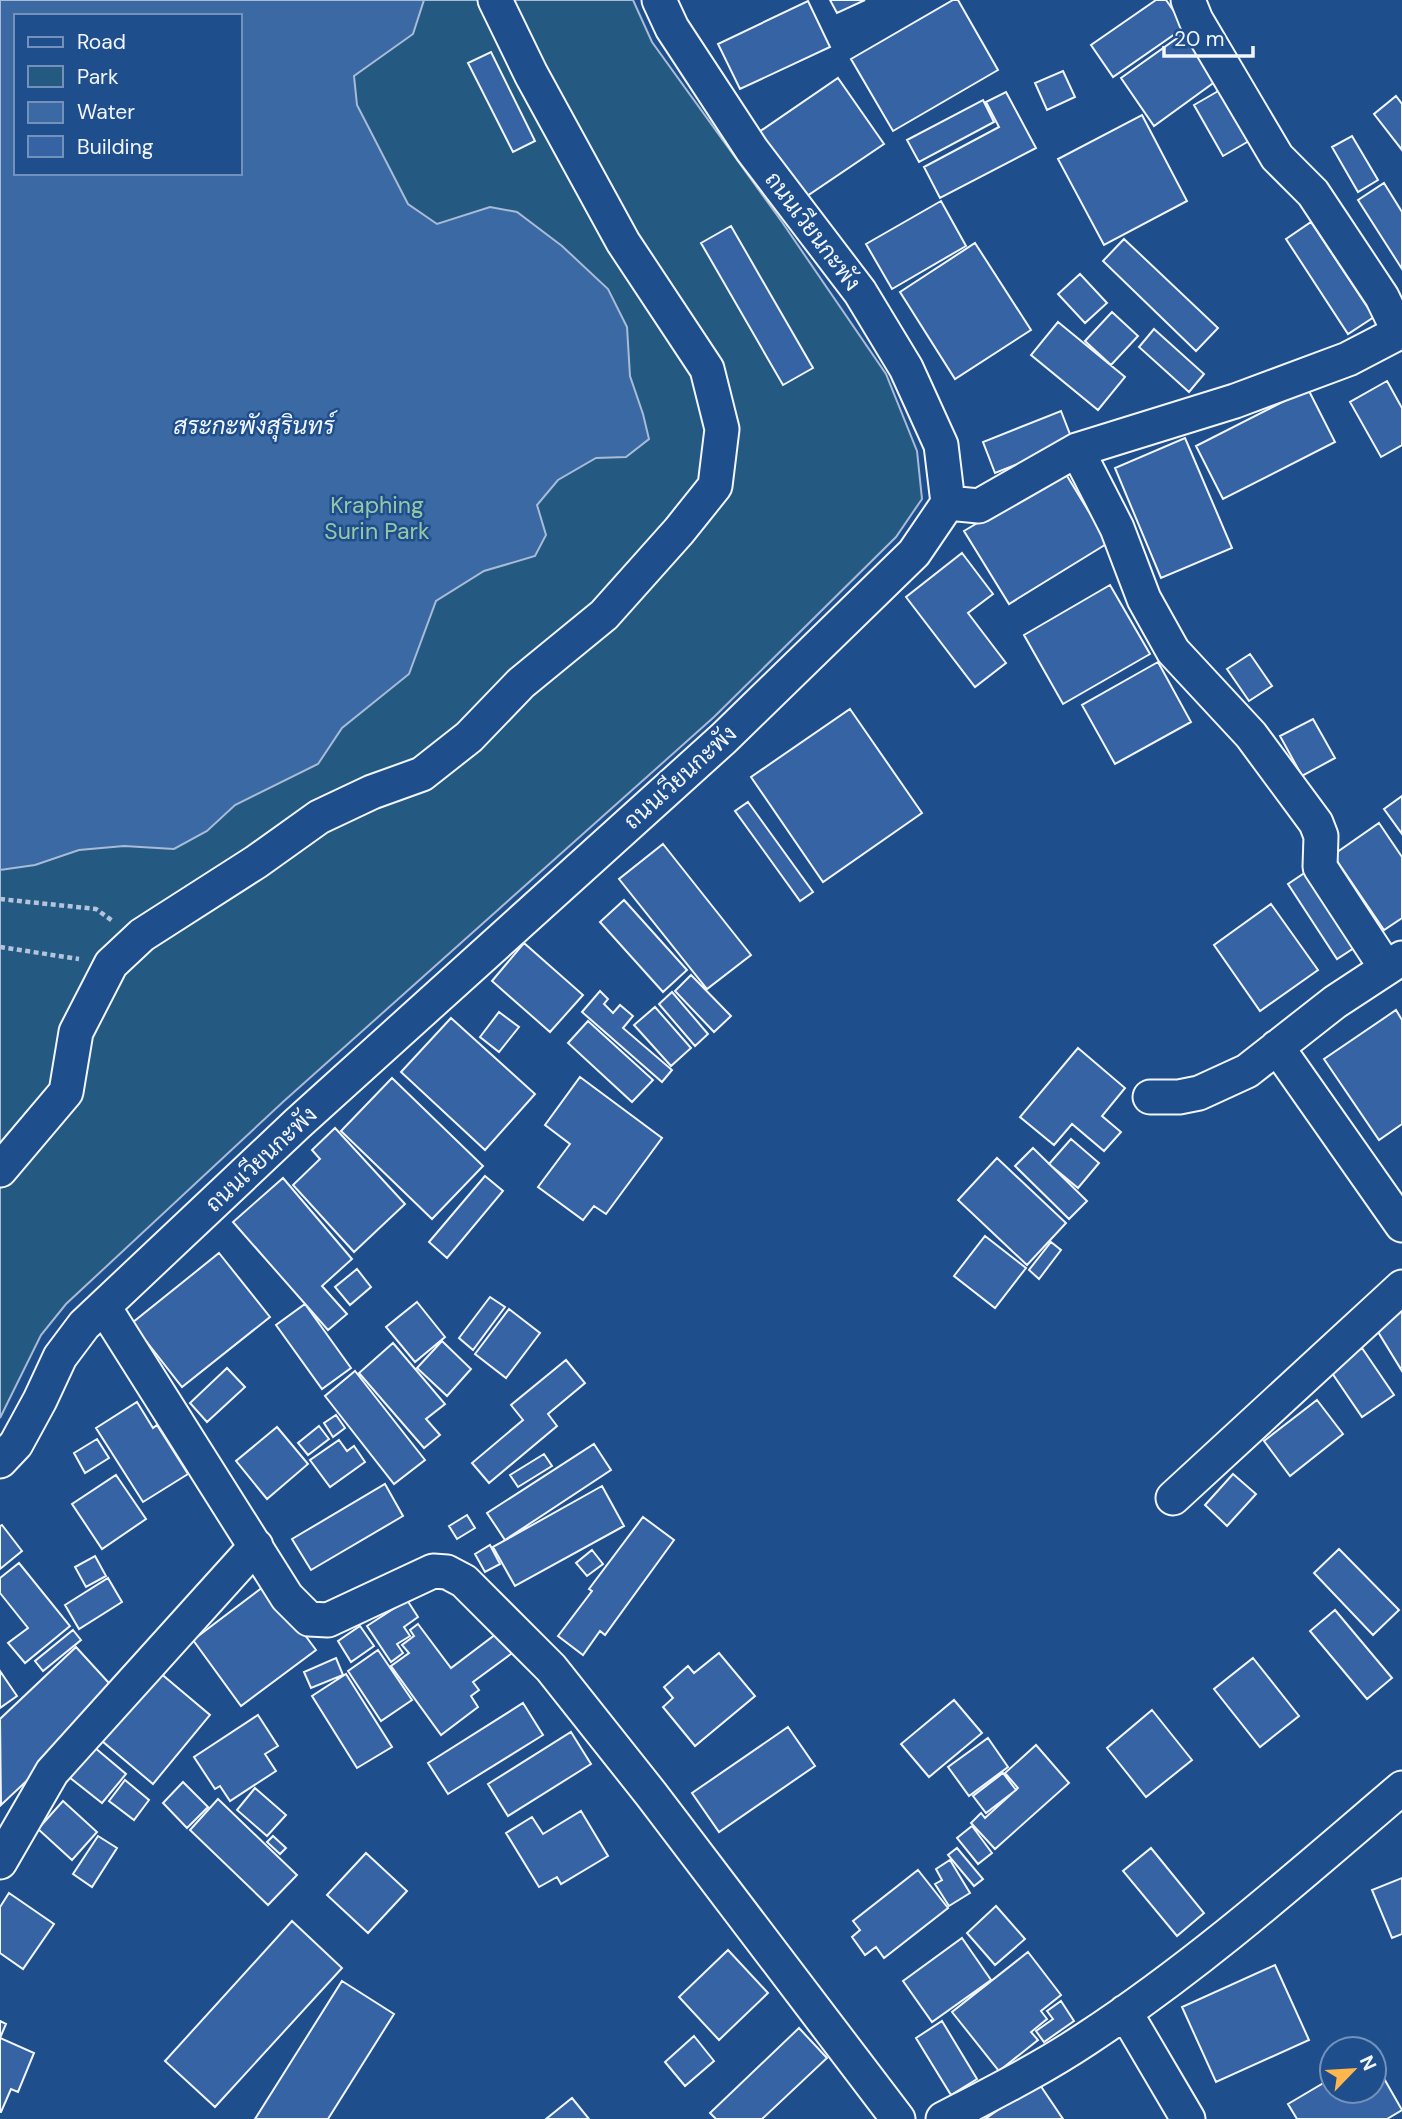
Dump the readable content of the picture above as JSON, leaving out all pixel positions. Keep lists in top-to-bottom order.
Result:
{
  "streets": {
    "street": ["ถนนเวียนกะพัง"]
  },
  "water": ["สระกะพังสุรินทร์"],
  "parks": ["Kraphing Surin Park"],
  "legend": [
    "Road",
    "Park",
    "Water",
    "Building"
  ],
  "scale_bar": "20 m",
  "north": "top right"
}
